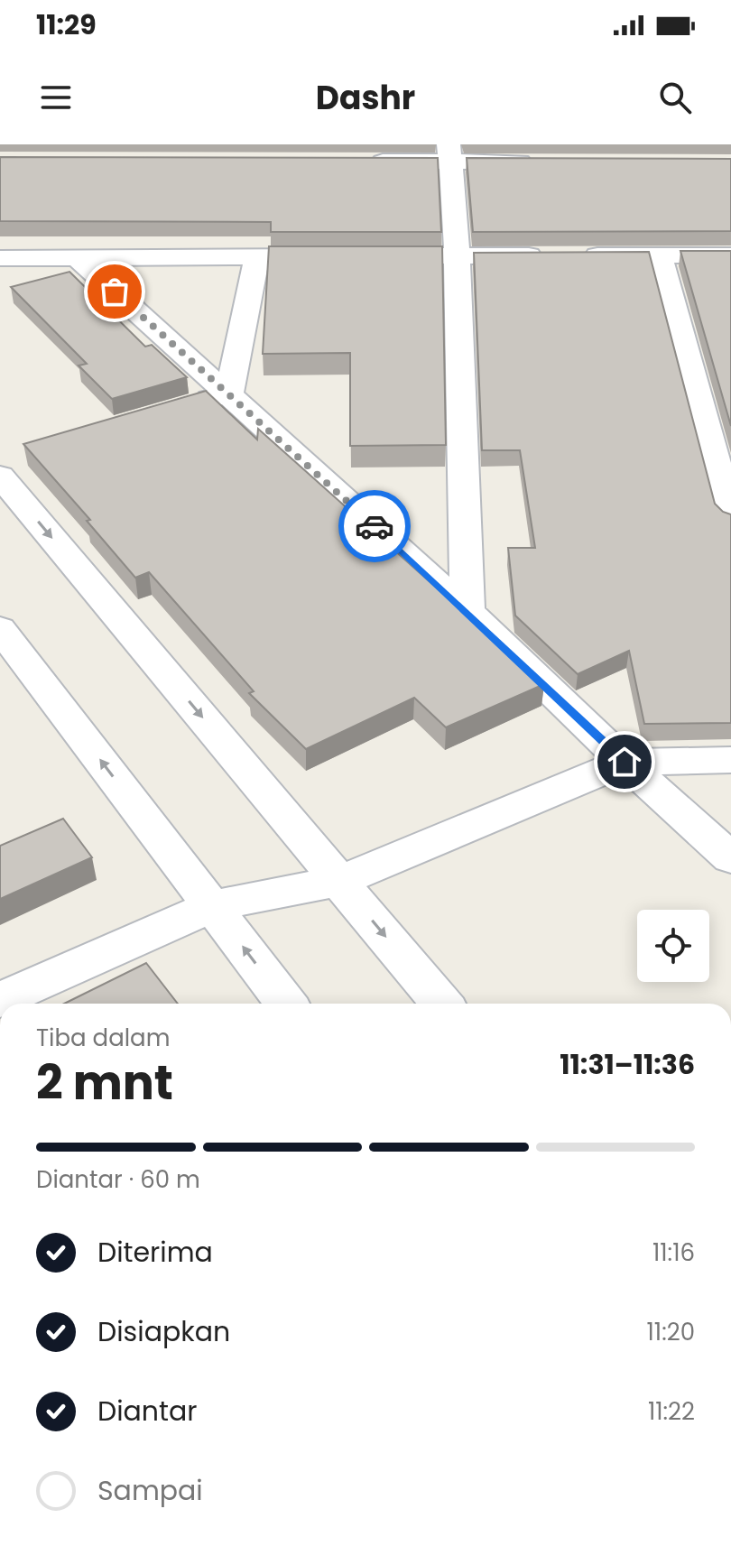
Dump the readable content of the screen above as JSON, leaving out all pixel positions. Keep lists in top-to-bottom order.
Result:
{
  "page": {
    "status": "11:29",
    "header": "Dashr",
    "heading": ["2 mnt", "Tiba dalam", "11:31–11:36"],
    "bar": "Diantar · 60 m",
    "list": [
      ["Diterima", "11:16"],
      ["Disiapkan", "11:20"],
      ["Diantar", "11:22"],
      "Sampai"
    ]
  }
}
